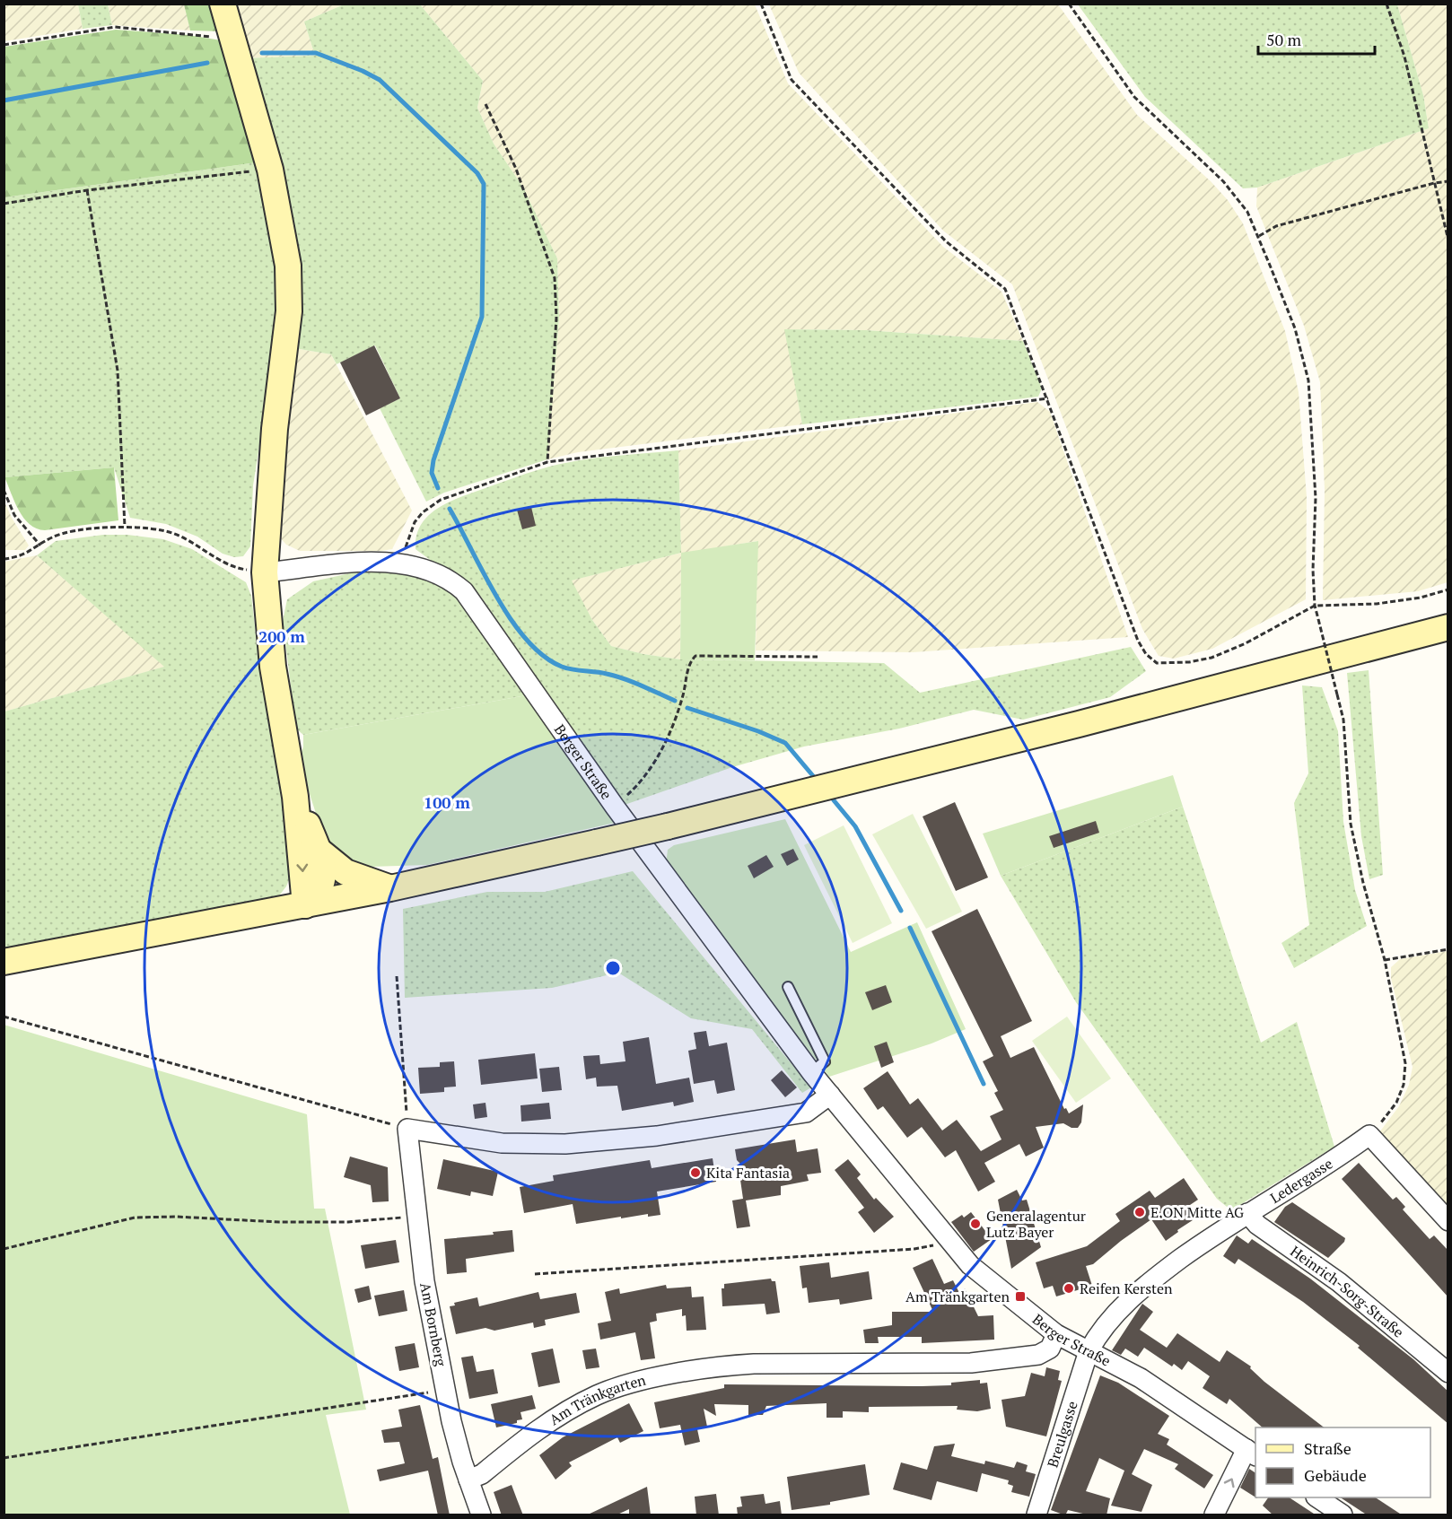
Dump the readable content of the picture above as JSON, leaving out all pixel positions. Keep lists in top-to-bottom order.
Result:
{
  "streets": {
    "street": [
      "Berger Straße",
      "Ledergasse",
      "Heinrich-Sorg-Straße",
      "Am Bornberg",
      "Am Tränkgarten",
      "Breulgasse"
    ]
  },
  "crossings": [
    ["Berger Straße", "Ledergasse"],
    ["Berger Straße", "Am Tränkgarten"],
    ["Berger Straße", "Breulgasse"],
    ["Ledergasse", "Heinrich-Sorg-Straße"],
    ["Ledergasse", "Breulgasse"],
    ["Am Bornberg", "Am Tränkgarten"]
  ],
  "places": {
    "other": [
      "Kita Fantasia",
      "E.ON Mitte AG",
      "Generalagentur Lutz Bayer",
      "Reifen Kersten"
    ],
    "transit": ["Am Tränkgarten"]
  },
  "legend": ["Straße", "Gebäude"],
  "scale_bar": "50 m",
  "rings": ["200 m", "100 m"]
}
